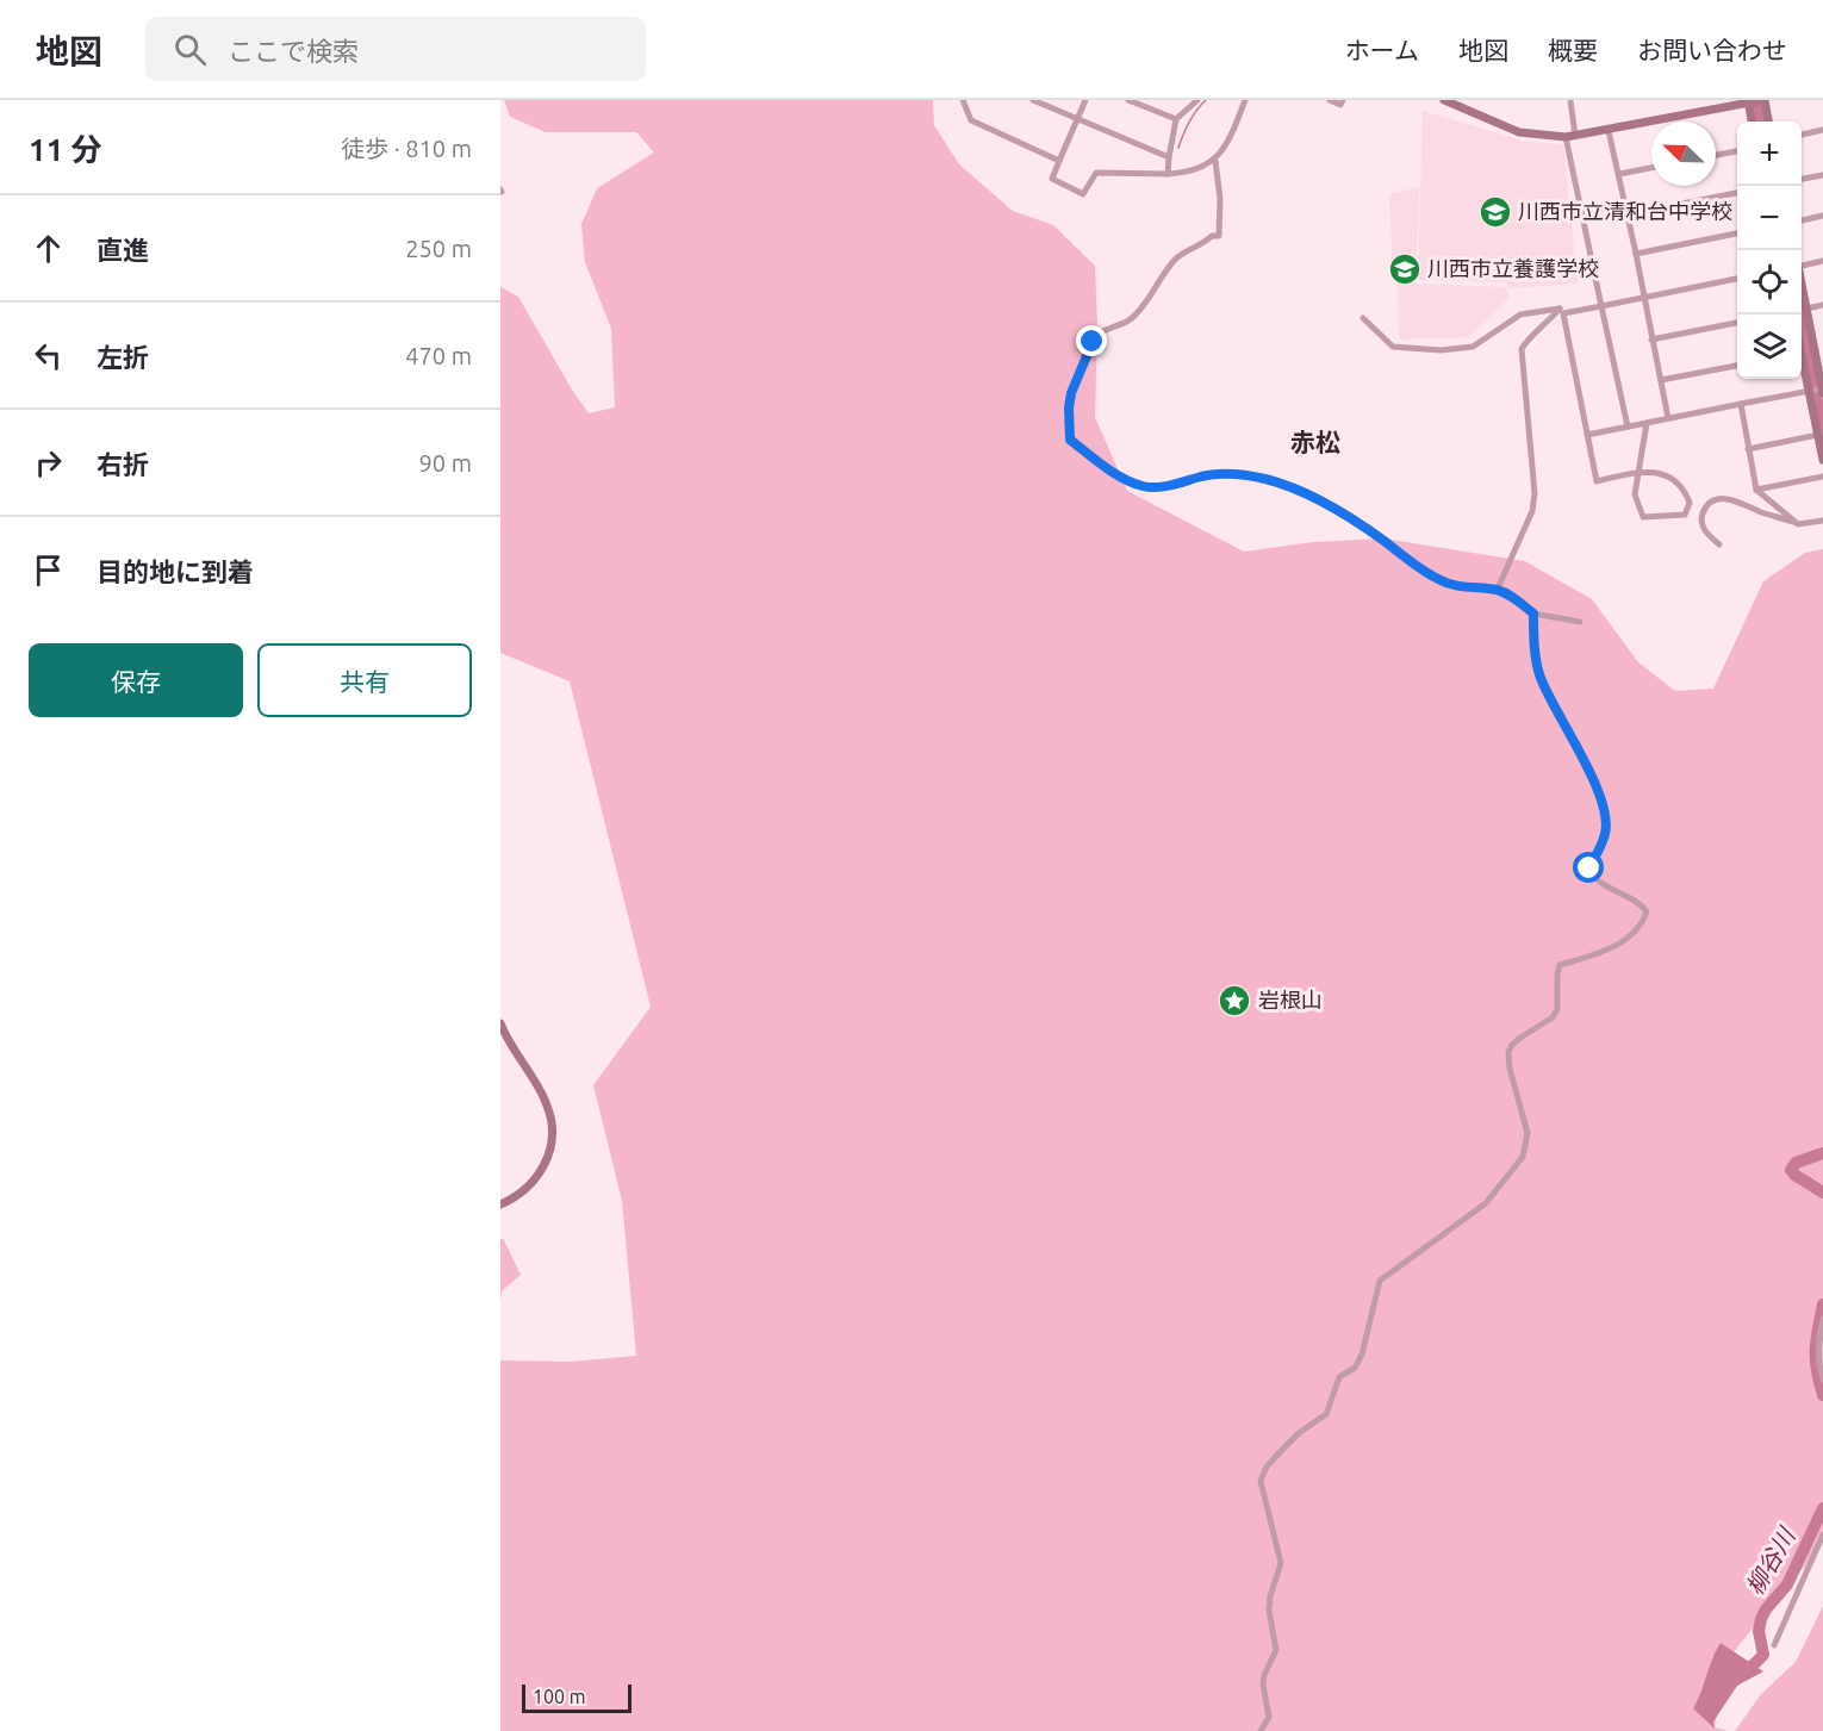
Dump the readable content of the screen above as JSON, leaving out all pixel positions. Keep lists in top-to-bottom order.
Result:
{
  "districts": ["赤松"],
  "water": ["柳谷川"],
  "places": {
    "school or university": ["川西市立清和台中学校", "川西市立養護学校"],
    "place": ["岩根山"]
  },
  "scale_bar": "100 m",
  "north": "top left",
  "page": {
    "header": "地図",
    "search": "ここで検索",
    "nav": [
      "ホーム",
      "地図",
      "概要",
      "お問い合わせ"
    ],
    "heading": ["11 分", "徒歩 · 810 m"],
    "map_buttons": ["+", "−"],
    "list": [
      ["直進", "250 m"],
      ["左折", "470 m"],
      ["右折", "90 m"],
      "目的地に到着"
    ],
    "buttons": ["保存", "共有"],
    "scale": "100 m"
  }
}
